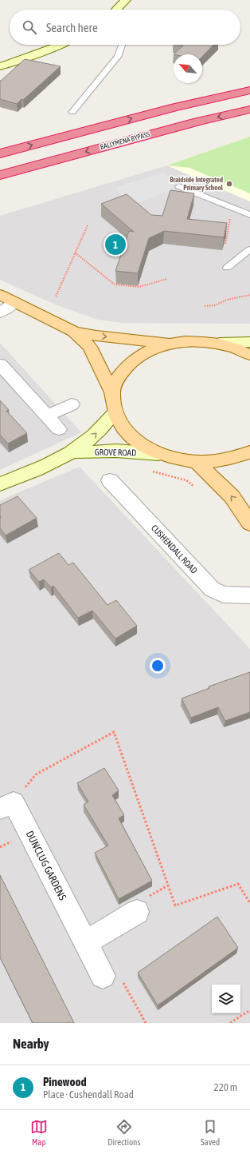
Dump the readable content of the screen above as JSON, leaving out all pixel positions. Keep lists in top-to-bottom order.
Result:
{
  "streets": {
    "highway": ["BALLYMENA BYPASS"],
    "street": ["GROVE ROAD", "CUSHENDALL ROAD", "DUNCLUG GARDENS"]
  },
  "places": ["Braidside Integrated Primary School"],
  "north": "top left",
  "page": {
    "search": "Search here",
    "pins": "1",
    "heading": "Nearby",
    "list": [
      {
        "mark": "1",
        "name": "Pinewood",
        "note": "Place · Cushendall Road",
        "value": "220 m"
      }
    ],
    "nav": ["Map", "Directions", "Saved"]
  }
}
